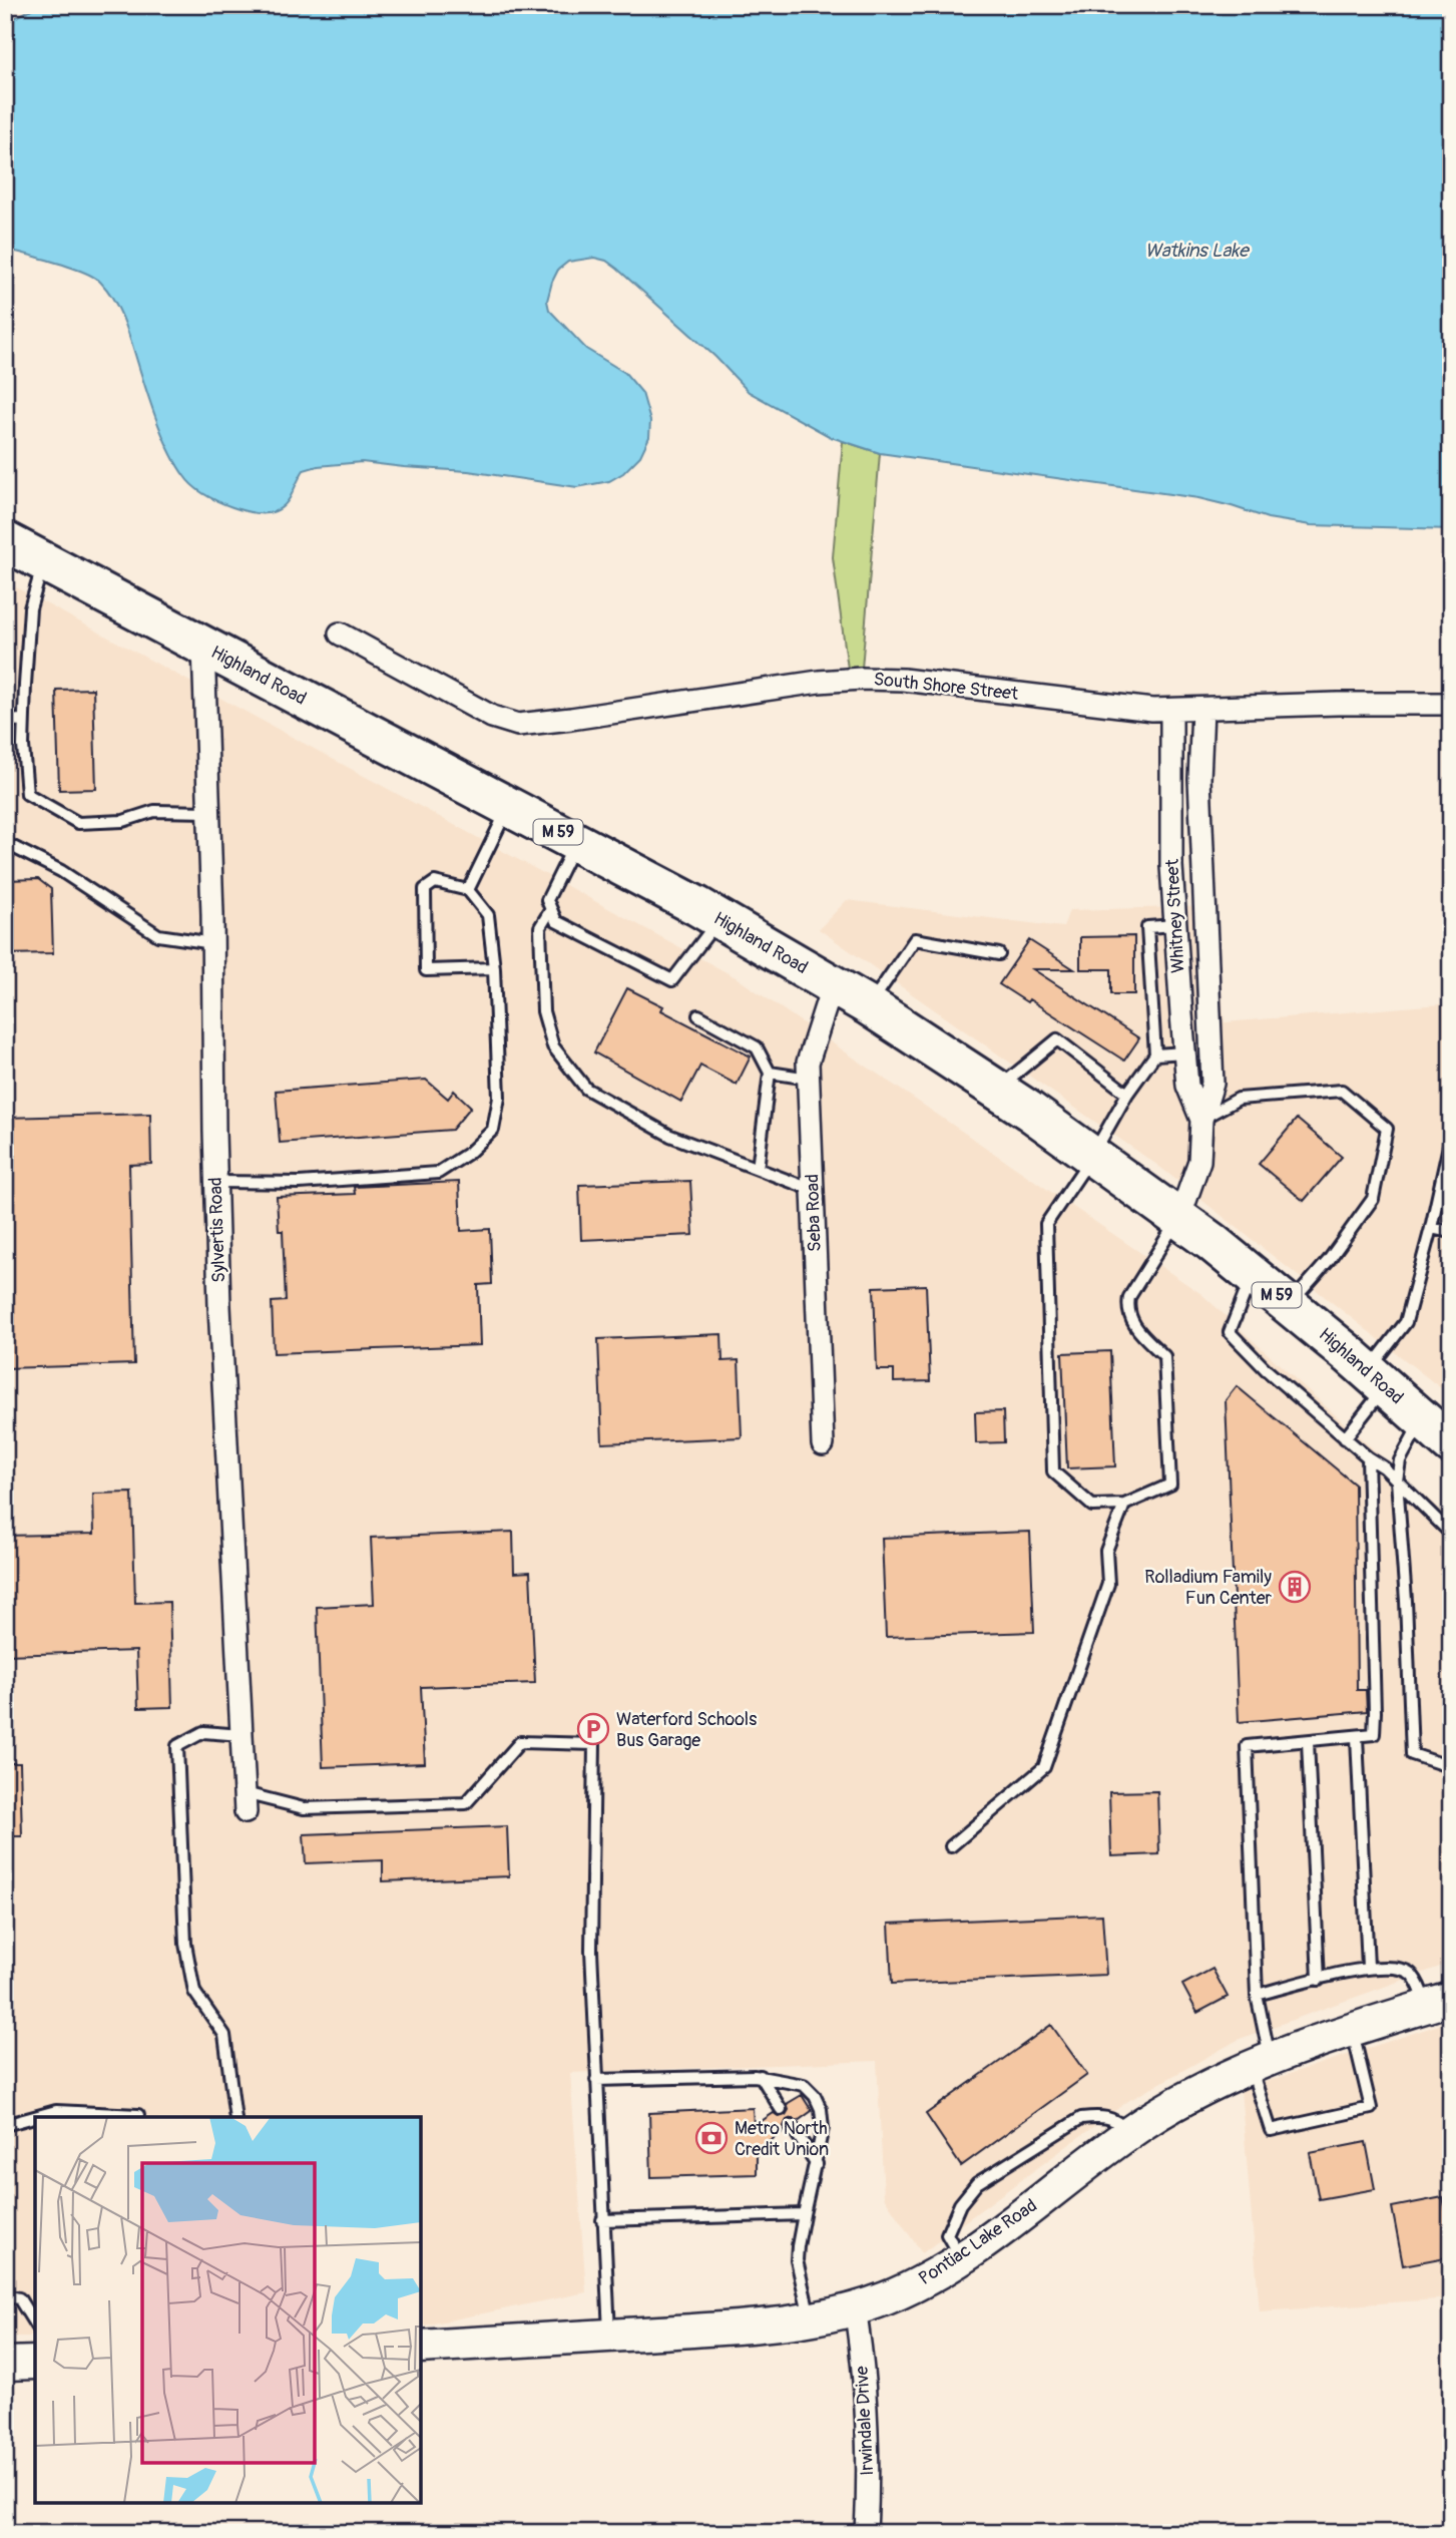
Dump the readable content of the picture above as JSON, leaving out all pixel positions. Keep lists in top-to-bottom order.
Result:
{
  "streets": {
    "highway": ["Highland Road", "M 59"],
    "street": [
      "South Shore Street",
      "Whitney Street",
      "Seba Road",
      "Sylvertis Road",
      "Pontiac Lake Road",
      "Irwindale Drive"
    ]
  },
  "crossings": [
    ["Highland Road", "Whitney Street"],
    ["Highland Road", "Seba Road"],
    ["Highland Road", "Sylvertis Road"],
    ["South Shore Street", "Whitney Street"],
    ["Pontiac Lake Road", "Irwindale Drive"]
  ],
  "water": ["Watkins Lake"],
  "places": {
    "building": ["Rolladium Family Fun Center"],
    "parking": ["Waterford Schools Bus Garage"],
    "bank": ["Metro North Credit Union"]
  }
}
